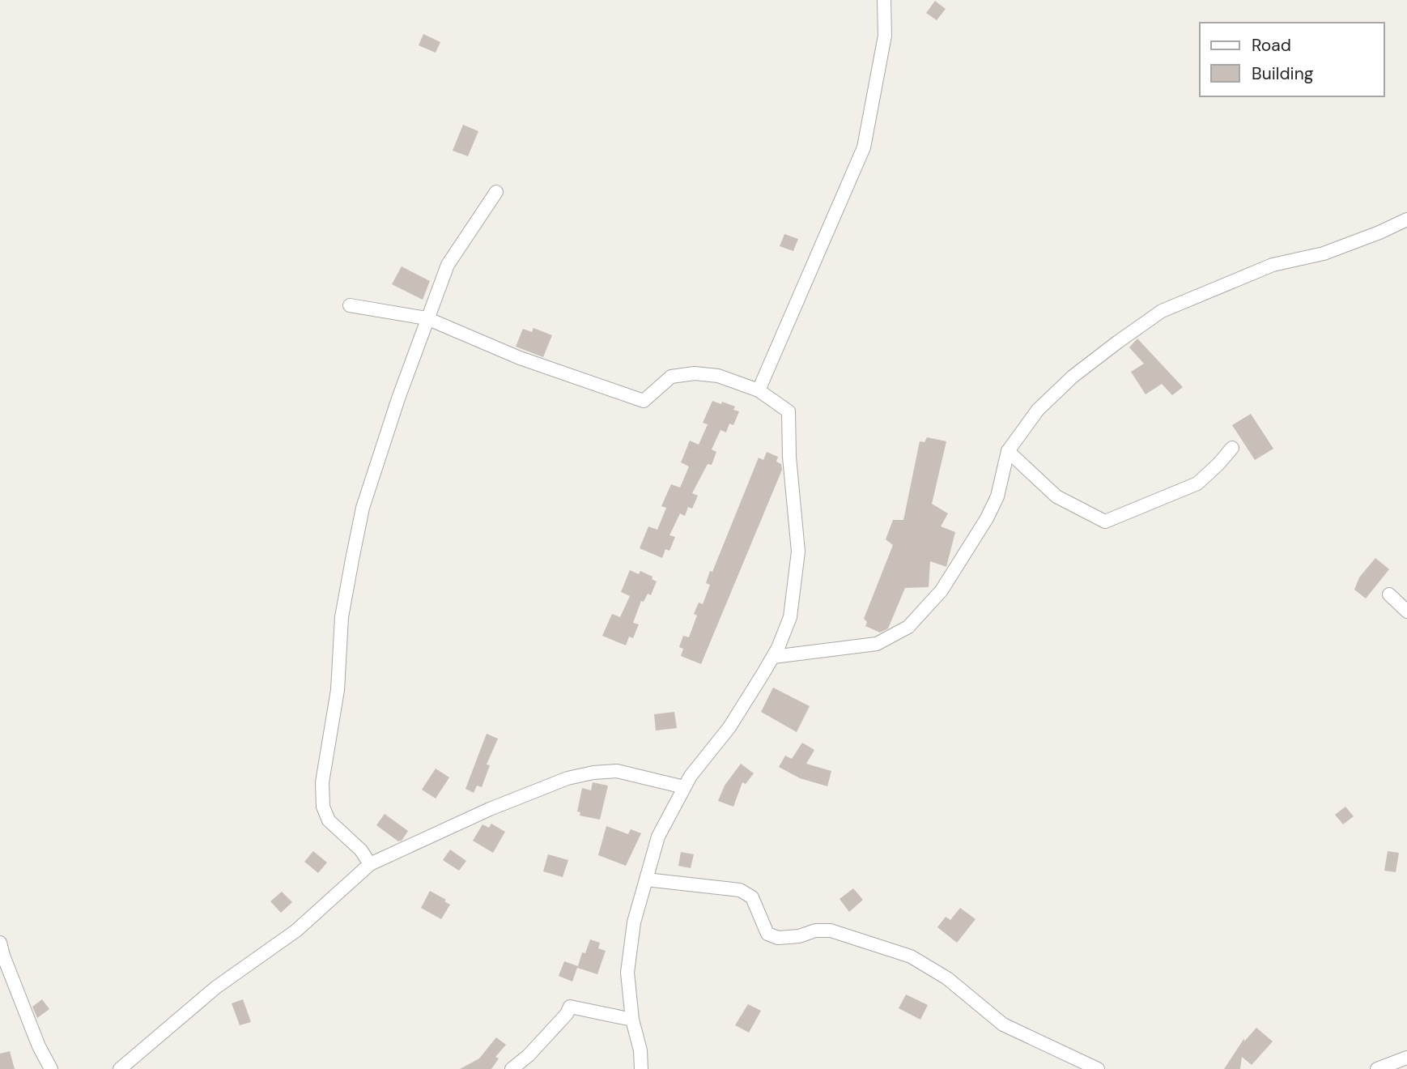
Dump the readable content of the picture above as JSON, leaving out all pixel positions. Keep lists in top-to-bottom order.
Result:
{
  "legend": ["Road", "Building"]
}
